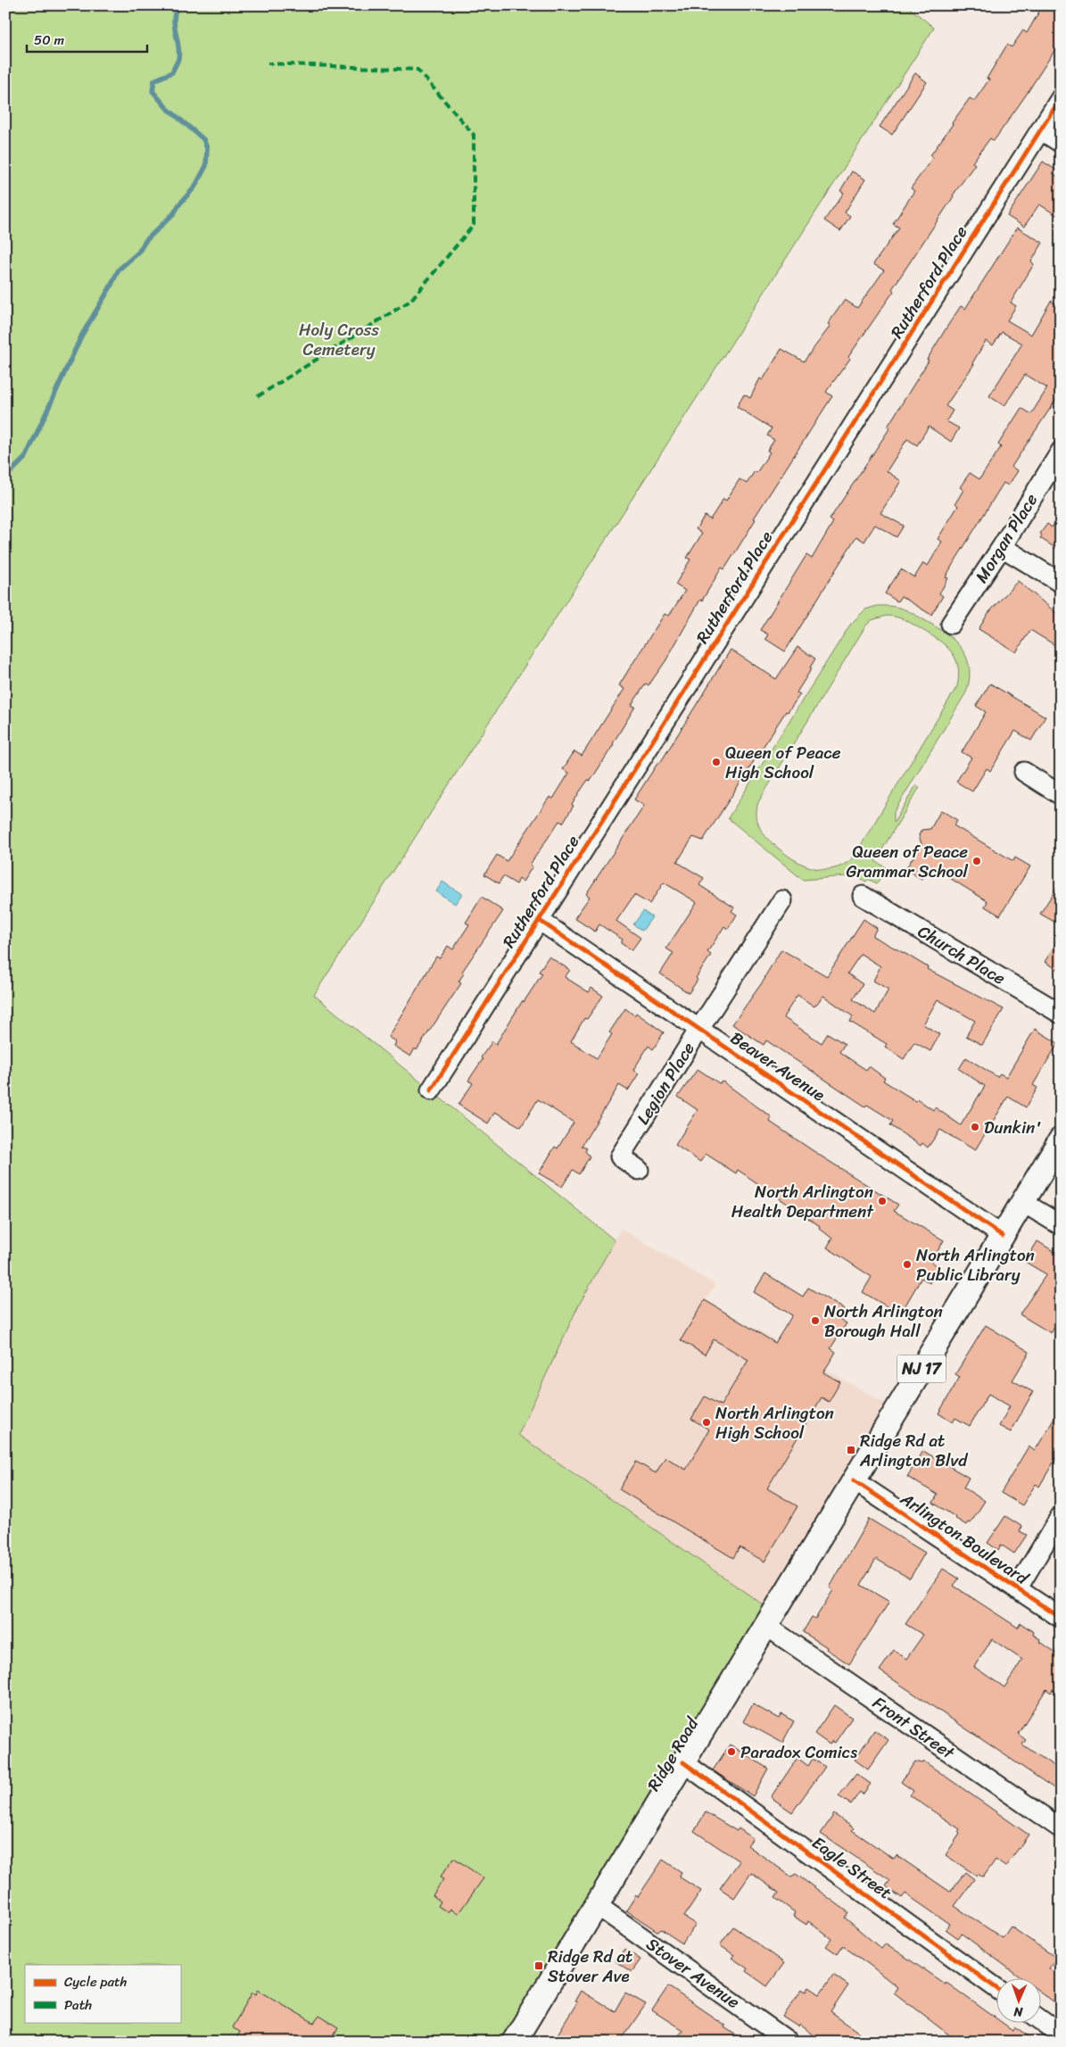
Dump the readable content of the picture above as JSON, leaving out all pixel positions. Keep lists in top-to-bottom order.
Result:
{
  "streets": {
    "main road": ["NJ 17", "Ridge Road"],
    "street": [
      "Rutherford Place",
      "Morgan Place",
      "Church Place",
      "Beaver Avenue",
      "Legion Place",
      "Arlington Boulevard",
      "Front Street",
      "Eagle Street",
      "Stover Avenue"
    ]
  },
  "crossings": [
    ["Rutherford Place", "Beaver Avenue"],
    ["Beaver Avenue", "Legion Place"],
    ["Beaver Avenue", "Ridge Road"],
    ["Arlington Boulevard", "Ridge Road"],
    ["Front Street", "Ridge Road"],
    ["Ridge Road", "Eagle Street"],
    ["Ridge Road", "Stover Avenue"]
  ],
  "parks": ["Holy Cross Cemetery"],
  "places": {
    "other": [
      "Queen of Peace High School",
      "Queen of Peace Grammar School",
      "Dunkin'",
      "North Arlington Health Department",
      "North Arlington Public Library",
      "North Arlington Borough Hall",
      "North Arlington High School",
      "Paradox Comics"
    ],
    "transit": ["Ridge Rd at Arlington Blvd", "Ridge Rd at Stover Ave"]
  },
  "legend": ["Cycle path", "Path"],
  "scale_bar": "50 m",
  "north": "bottom"
}
